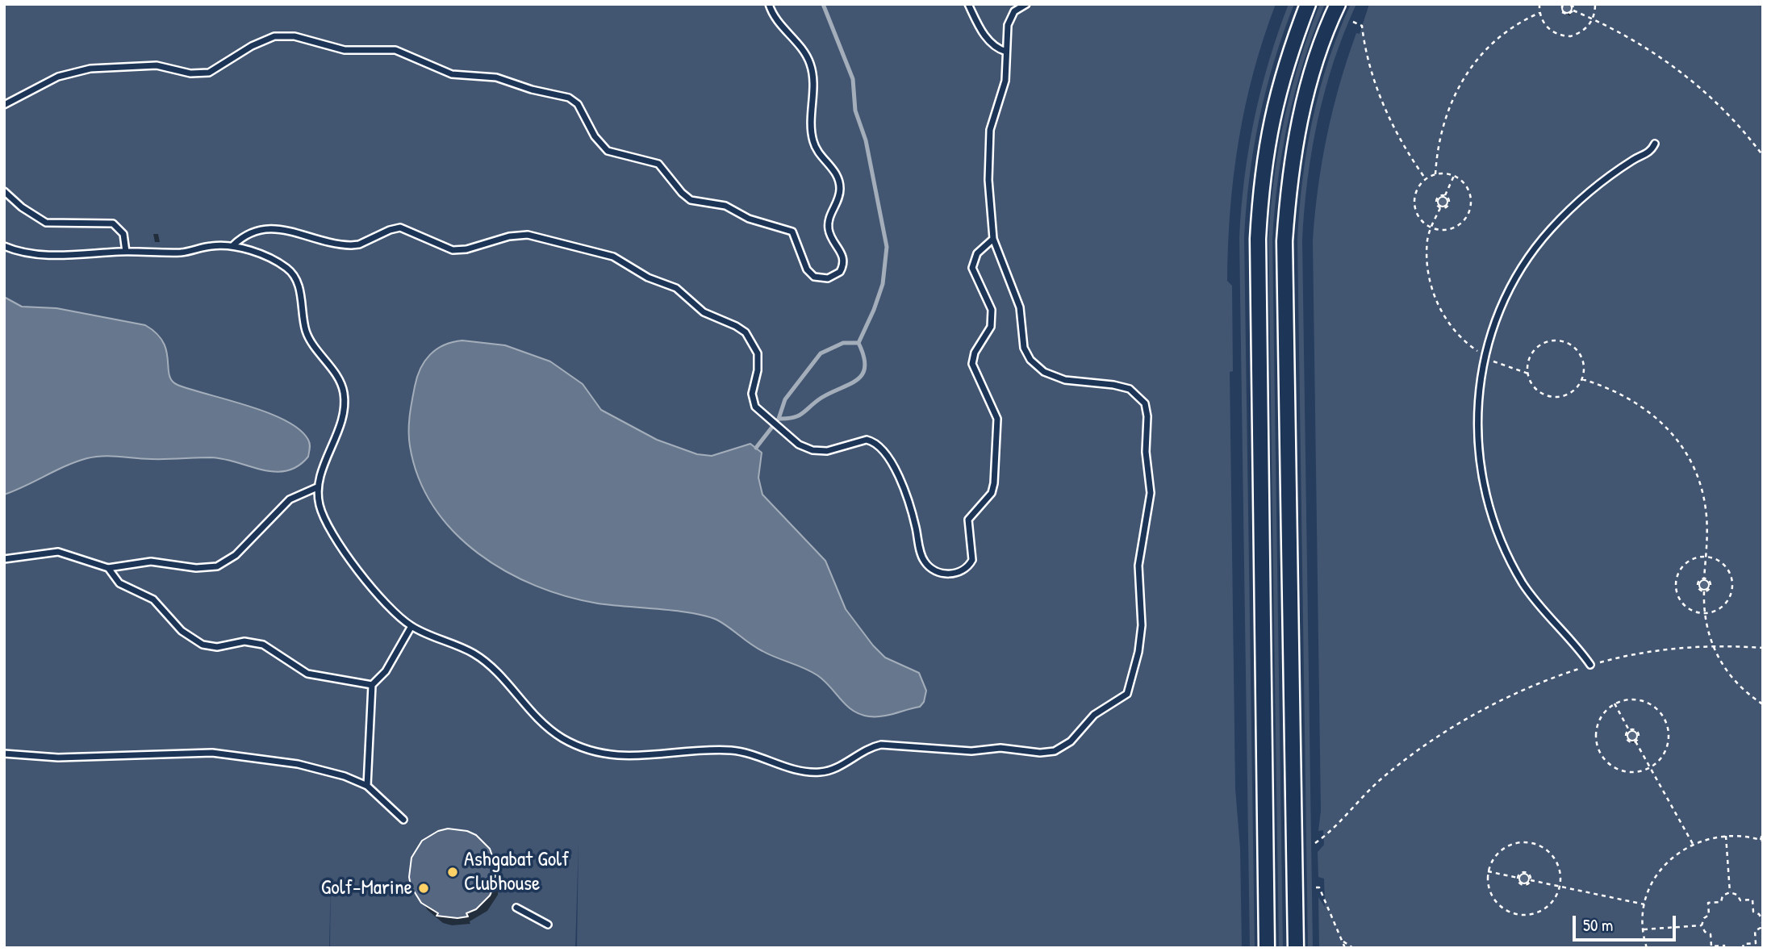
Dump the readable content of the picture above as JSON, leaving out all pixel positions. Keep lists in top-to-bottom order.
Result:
{
  "places": ["Ashgabat Golf Clubhouse", "Golf-Marine"],
  "scale_bar": "50 m"
}
